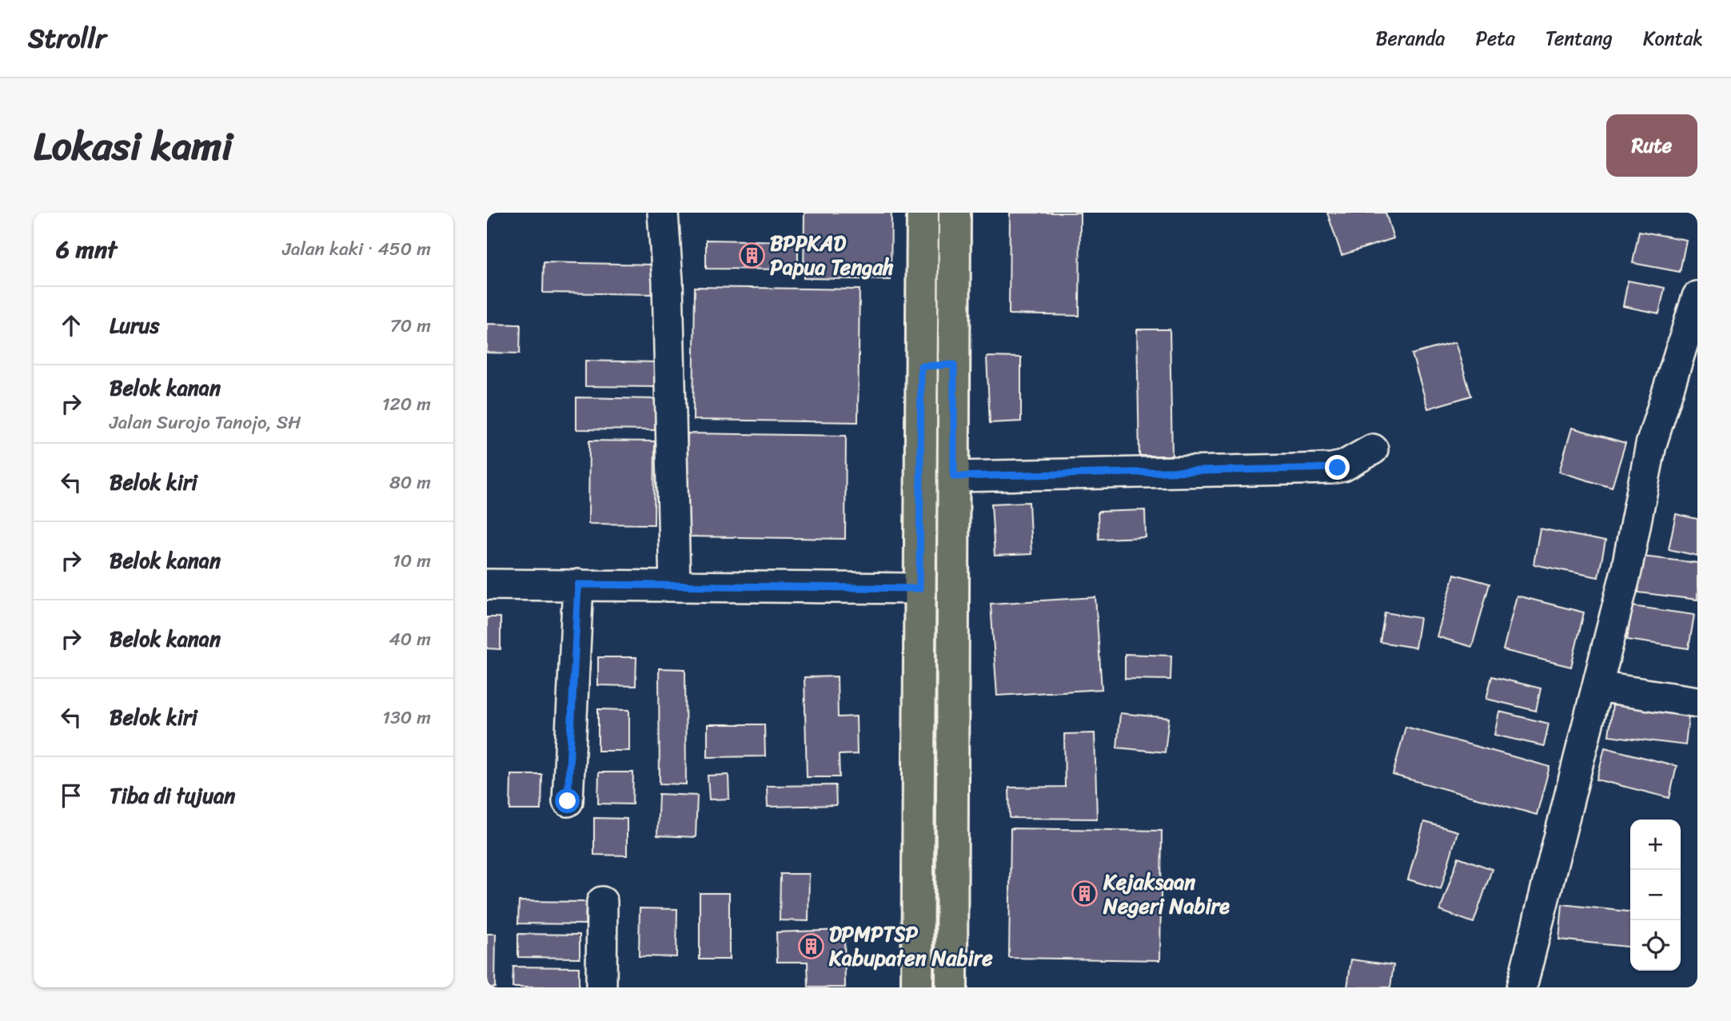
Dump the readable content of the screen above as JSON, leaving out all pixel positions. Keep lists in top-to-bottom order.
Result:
{
  "places": {
    "building": ["BPPKAD Papua Tengah", "Kejaksaan Negeri Nabire", "DPMPTSP Kabupaten Nabire"]
  },
  "page": {
    "header": "Strollr",
    "nav": [
      "Beranda",
      "Peta",
      "Tentang",
      "Kontak"
    ],
    "title": "Lokasi kami",
    "buttons": "Rute",
    "heading": ["6 mnt", "Jalan kaki · 450 m"],
    "list": [
      ["Lurus", "70 m"],
      ["Belok kanan", "Jalan Surojo Tanojo, SH", "120 m"],
      ["Belok kiri", "80 m"],
      ["Belok kanan", "10 m"],
      ["Belok kanan", "40 m"],
      ["Belok kiri", "130 m"],
      "Tiba di tujuan"
    ],
    "map_buttons": ["+", "−"]
  }
}
